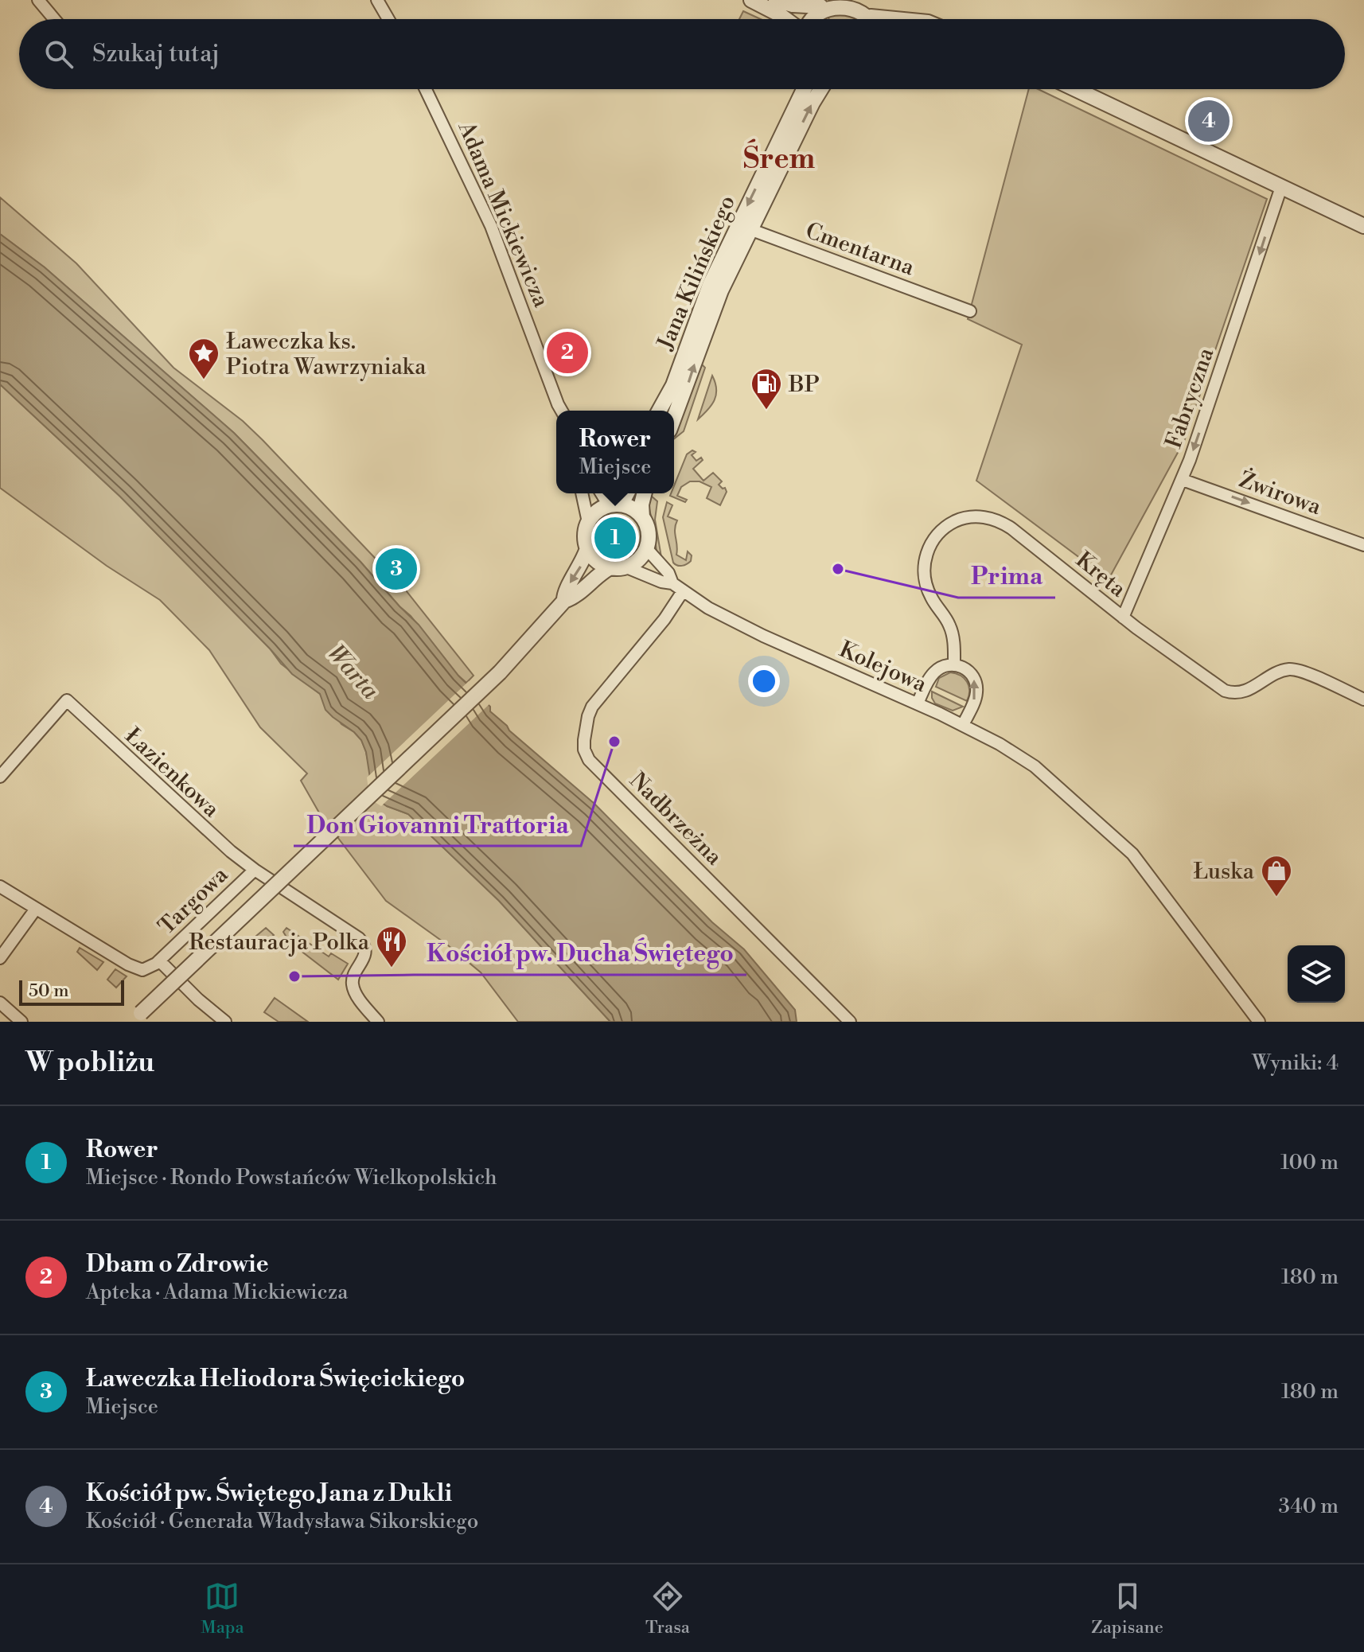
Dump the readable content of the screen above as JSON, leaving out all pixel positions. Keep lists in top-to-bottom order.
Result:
{
  "streets": {
    "street": [
      "Adama Mickiewicza",
      "Cmentarna",
      "Jana Kilińskiego",
      "Fabryczna",
      "Żwirowa",
      "Kręta",
      "Kolejowa",
      "Łazienkowa",
      "Nadbrzeżna",
      "Targowa"
    ]
  },
  "crossings": [
    ["Cmentarna", "Jana Kilińskiego"],
    ["Fabryczna", "Żwirowa"],
    ["Fabryczna", "Kręta"],
    ["Kręta", "Kolejowa"],
    ["Kolejowa", "Nadbrzeżna"],
    ["Łazienkowa", "Targowa"]
  ],
  "one_way": ["Fabryczna", "Żwirowa"],
  "districts": ["Śrem"],
  "water": ["Warta"],
  "places": {
    "place": ["Ławeczka ks. Piotra Wawrzyniaka"],
    "fuel station": ["BP"],
    "other": ["Prima", "Don Giovanni Trattoria", "Kościół pw. Ducha Świętego"],
    "shop": ["Łuska"],
    "restaurant": ["Restauracja Polka"]
  },
  "scale_bar": "50 m",
  "page": {
    "search": "Szukaj tutaj",
    "pins": [
      "4",
      "2",
      "1",
      "3"
    ],
    "popup": ["Rower", "Miejsce"],
    "scale": "50 m",
    "heading": ["W pobliżu", "Wyniki: 4"],
    "list": [
      {
        "mark": "1",
        "name": "Rower",
        "note": "Miejsce · Rondo Powstańców Wielkopolskich",
        "value": "100 m"
      },
      {
        "mark": "2",
        "name": "Dbam o Zdrowie",
        "note": "Apteka · Adama Mickiewicza",
        "value": "180 m"
      },
      {
        "mark": "3",
        "name": "Ławeczka Heliodora Święcickiego",
        "note": "Miejsce",
        "value": "180 m"
      },
      {
        "mark": "4",
        "name": "Kościół pw. Świętego Jana z Dukli",
        "note": "Kościół · Generała Władysława Sikorskiego",
        "value": "340 m"
      }
    ],
    "nav": ["Mapa", "Trasa", "Zapisane"]
  }
}
